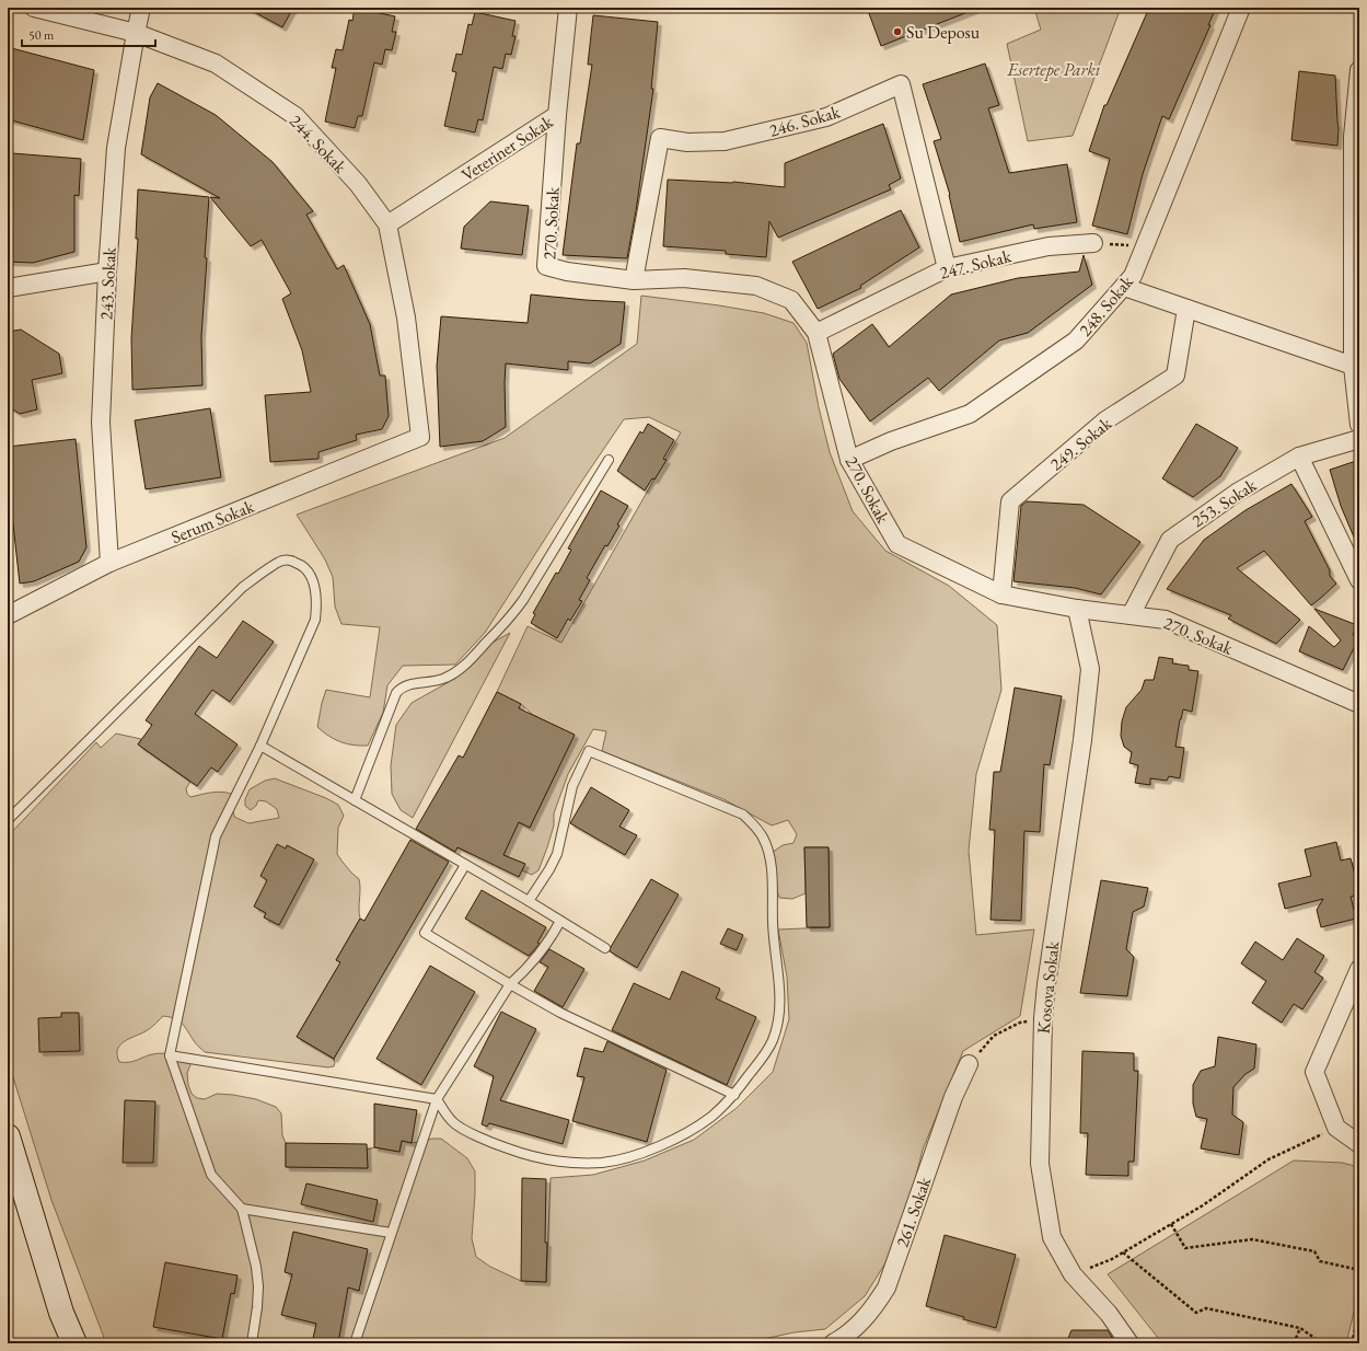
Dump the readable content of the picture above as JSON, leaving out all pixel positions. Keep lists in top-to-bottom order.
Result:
{
  "streets": {
    "street": [
      "246. Sokak",
      "244. Sokak",
      "Veteriner Sokak",
      "270. Sokak",
      "247. Sokak",
      "243. Sokak",
      "248. Sokak",
      "249. Sokak",
      "253. Sokak",
      "Serum Sokak",
      "Kosova Sokak",
      "261. Sokak"
    ]
  },
  "crossings": [
    ["246. Sokak", "270. Sokak"],
    ["246. Sokak", "247. Sokak"],
    ["244. Sokak", "Veteriner Sokak"],
    ["244. Sokak", "243. Sokak"],
    ["244. Sokak", "Serum Sokak"],
    ["Veteriner Sokak", "270. Sokak"],
    ["270. Sokak", "247. Sokak"],
    ["270. Sokak", "248. Sokak"],
    ["270. Sokak", "249. Sokak"],
    ["270. Sokak", "253. Sokak"],
    ["270. Sokak", "Kosova Sokak"],
    ["243. Sokak", "Serum Sokak"]
  ],
  "parks": ["Esertepe Parkı"],
  "places": ["Su Deposu"],
  "scale_bar": "50 m"
}
